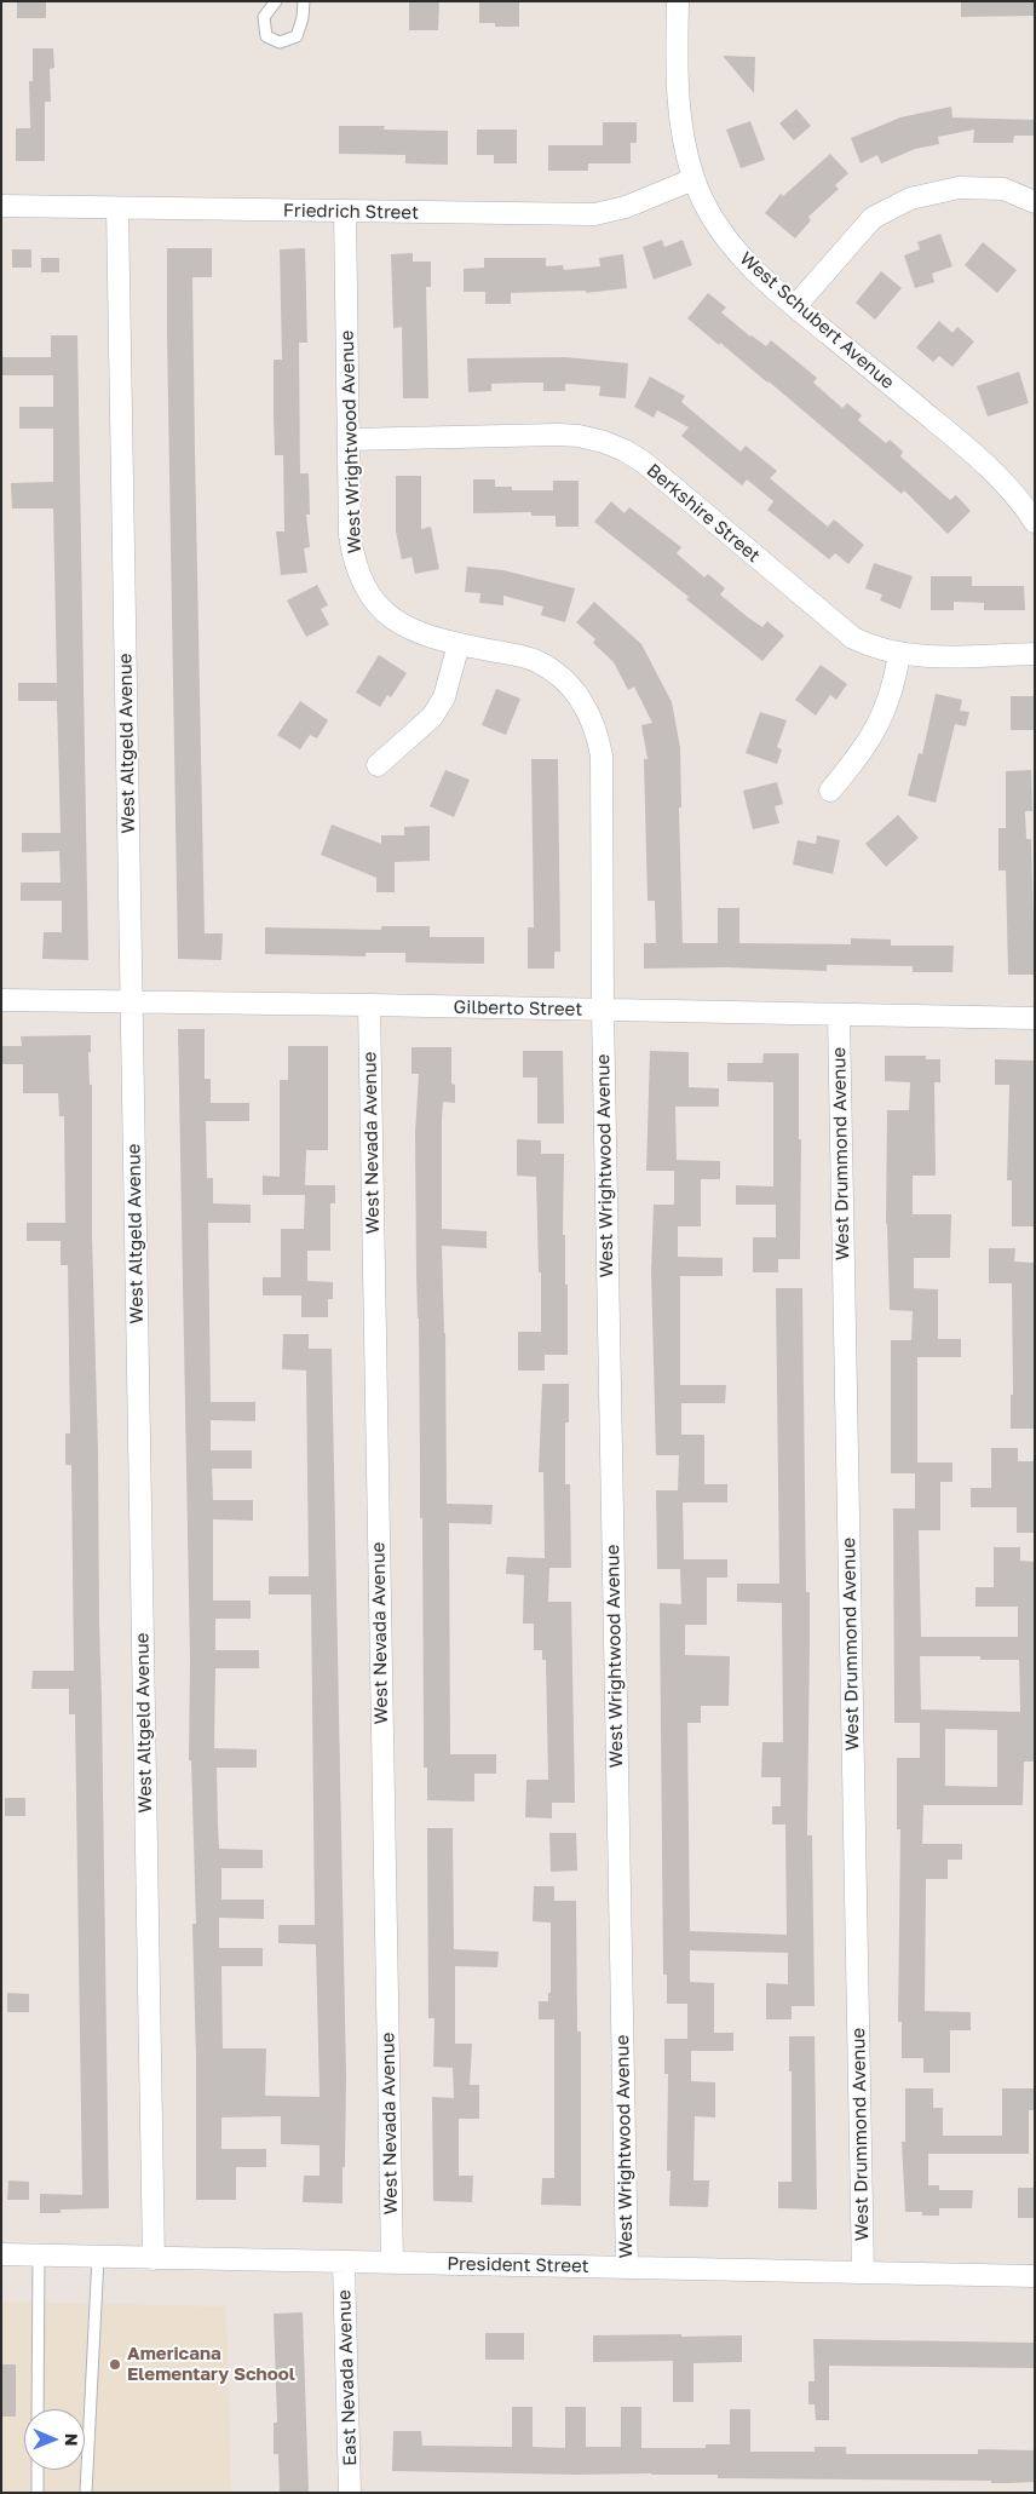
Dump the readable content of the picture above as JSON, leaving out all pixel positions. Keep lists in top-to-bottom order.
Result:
{
  "streets": {
    "street": [
      "Friedrich Street",
      "West Schubert Avenue",
      "West Wrightwood Avenue",
      "Berkshire Street",
      "West Altgeld Avenue",
      "Gilberto Street",
      "West Nevada Avenue",
      "West Drummond Avenue",
      "President Street",
      "East Nevada Avenue"
    ]
  },
  "crossings": [
    ["Friedrich Street", "West Schubert Avenue"],
    ["Friedrich Street", "West Wrightwood Avenue"],
    ["Friedrich Street", "West Altgeld Avenue"],
    ["West Wrightwood Avenue", "Berkshire Street"],
    ["West Wrightwood Avenue", "Gilberto Street"],
    ["West Wrightwood Avenue", "President Street"],
    ["West Altgeld Avenue", "Gilberto Street"],
    ["West Altgeld Avenue", "President Street"],
    ["Gilberto Street", "West Nevada Avenue"],
    ["Gilberto Street", "West Drummond Avenue"],
    ["West Nevada Avenue", "President Street"],
    ["West Drummond Avenue", "President Street"],
    ["President Street", "East Nevada Avenue"]
  ],
  "places": ["Americana Elementary School"],
  "north": "right"
}
